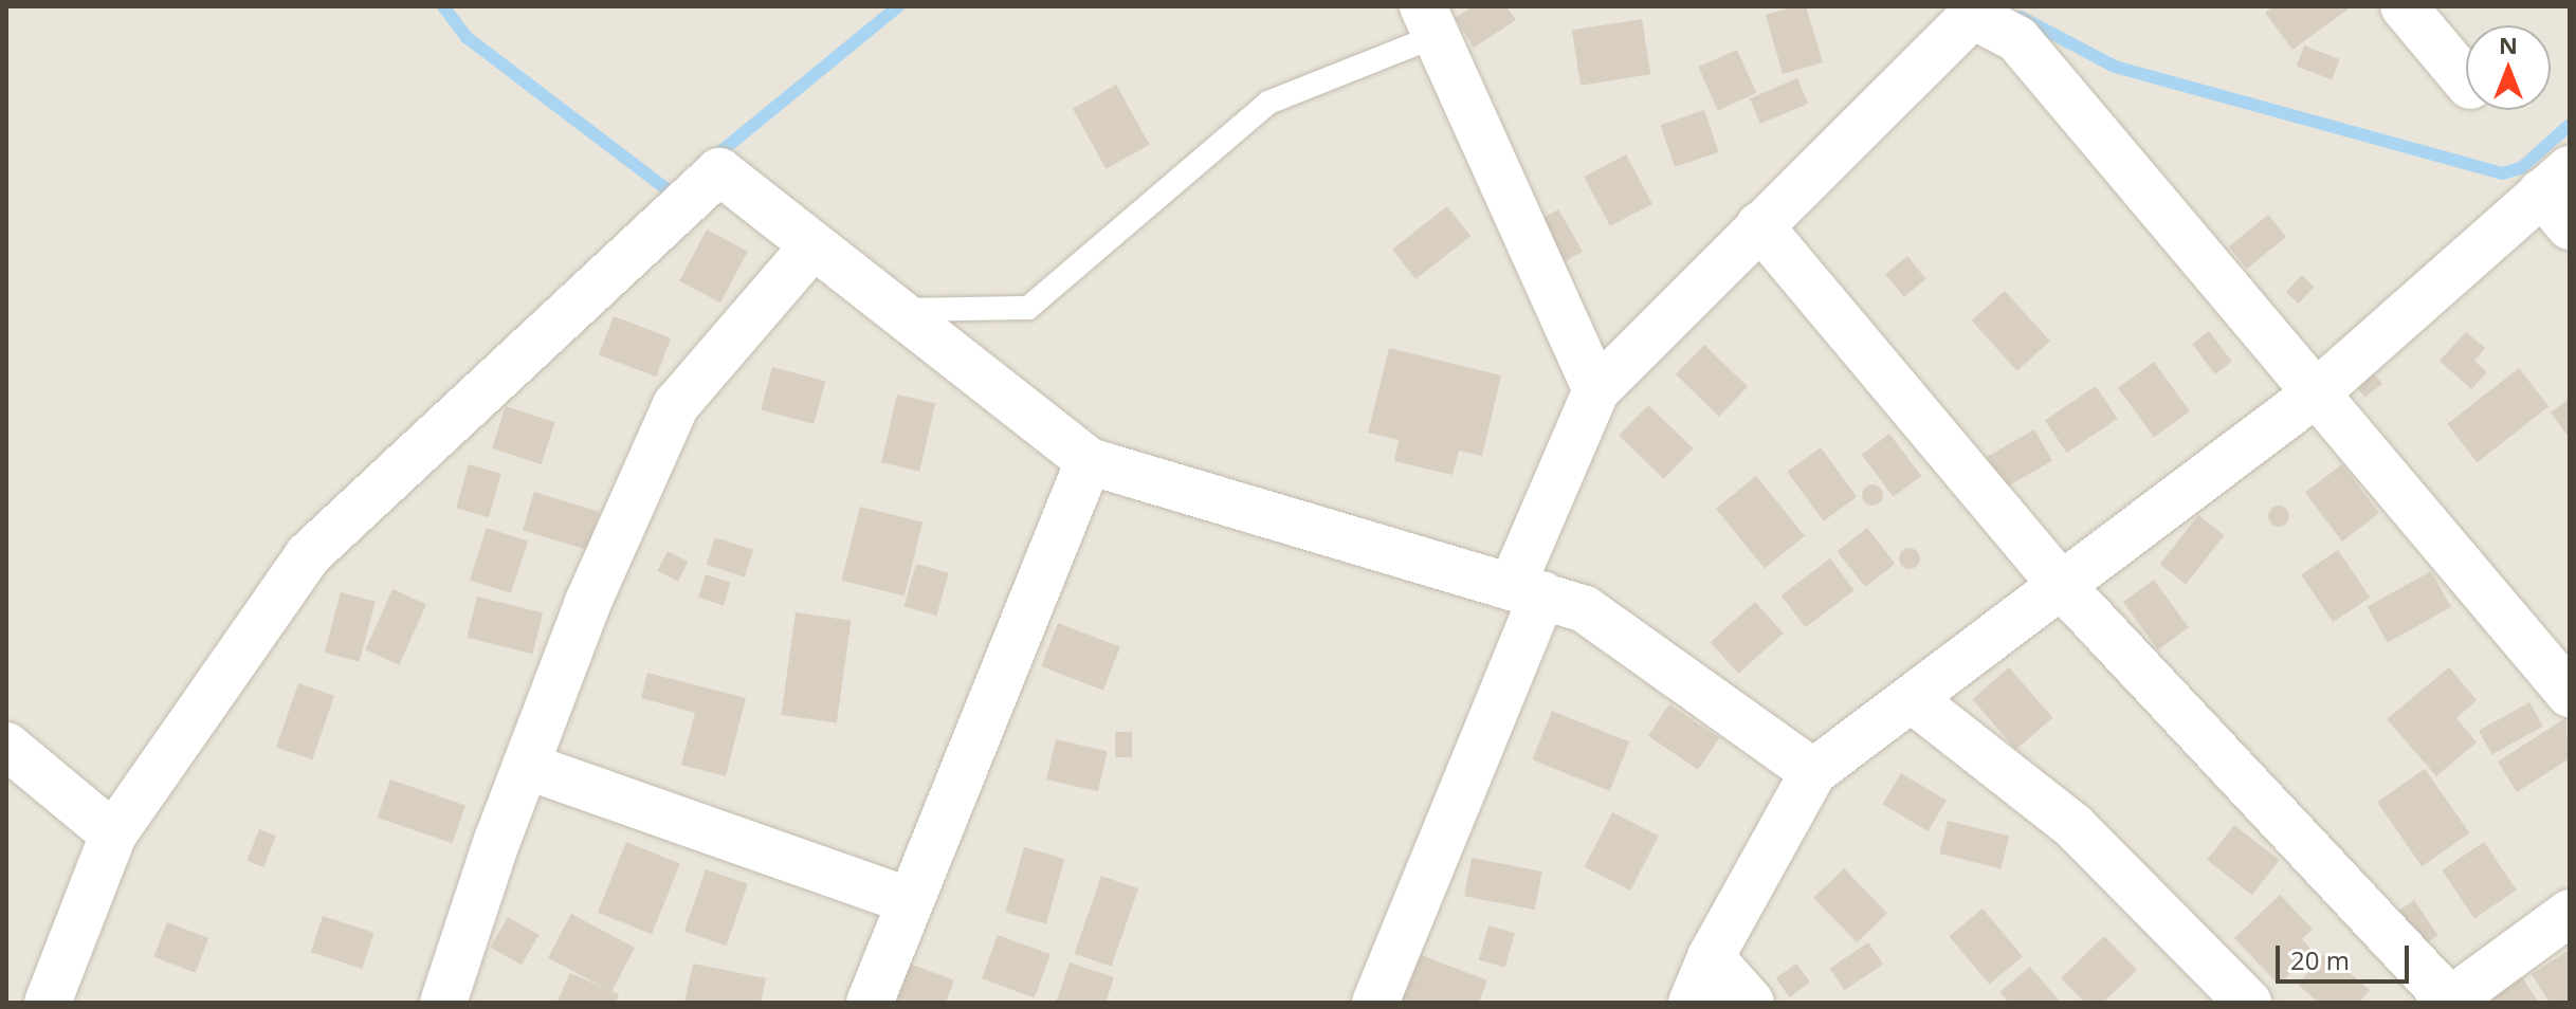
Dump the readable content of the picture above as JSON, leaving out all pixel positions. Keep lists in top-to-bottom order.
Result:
{
  "scale_bar": "20 m",
  "north": "top"
}
